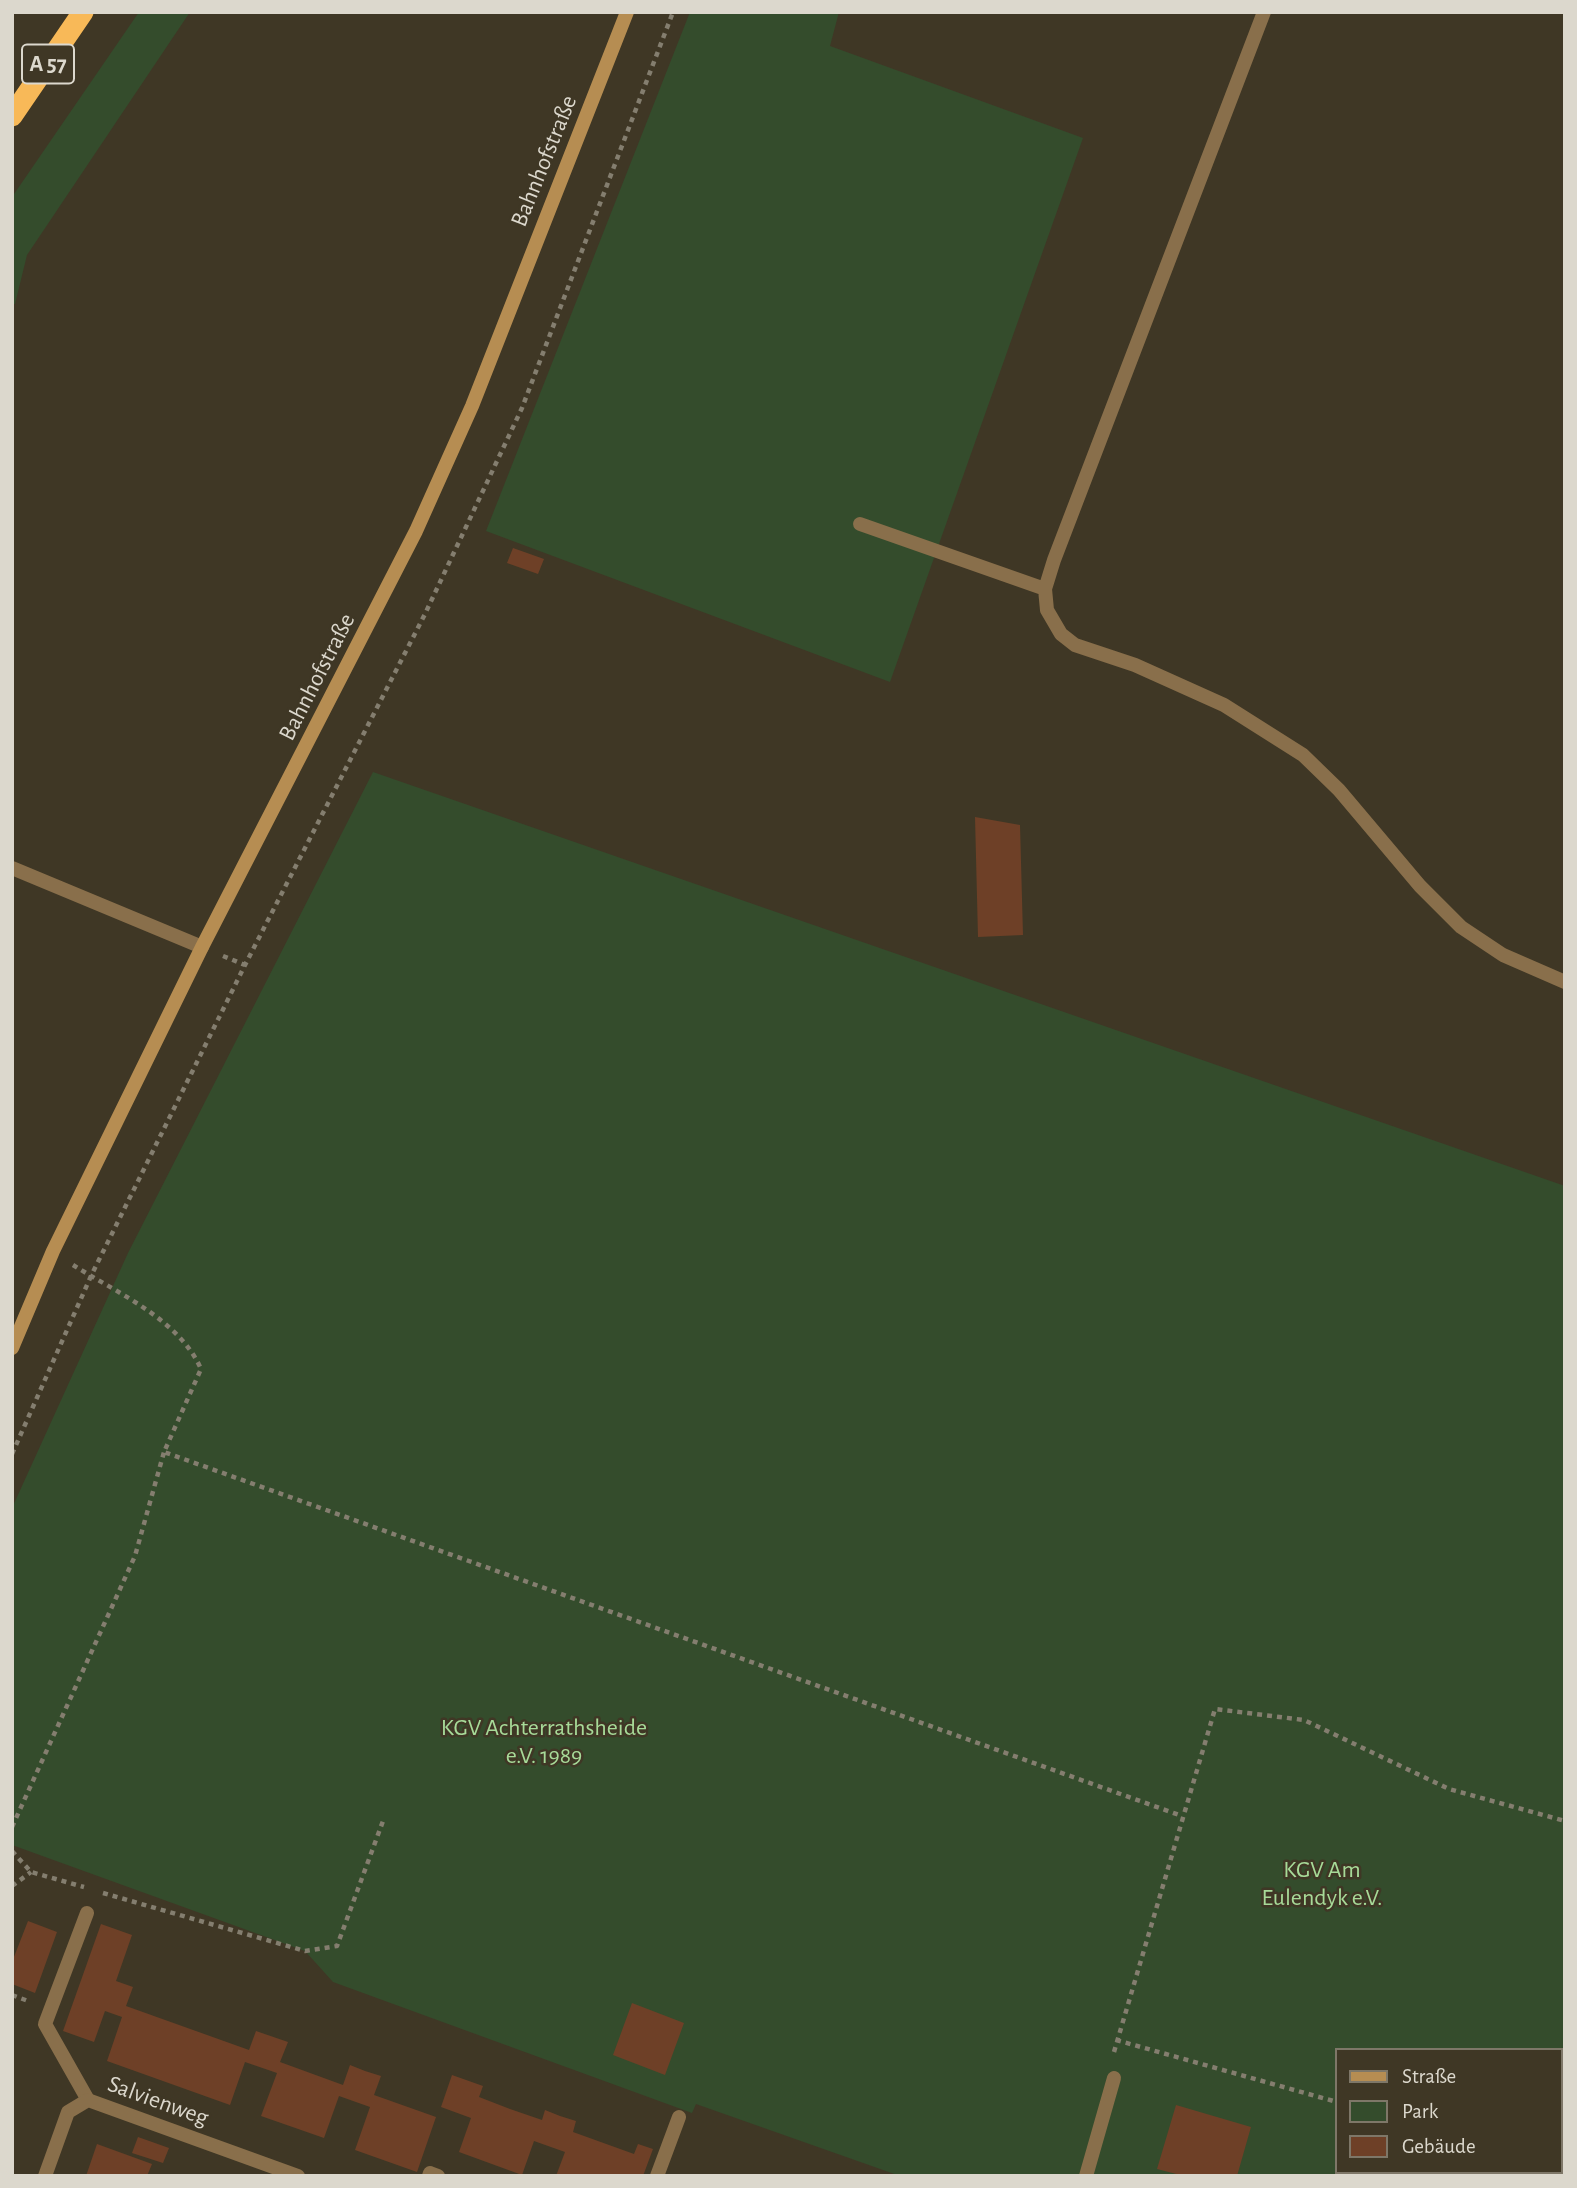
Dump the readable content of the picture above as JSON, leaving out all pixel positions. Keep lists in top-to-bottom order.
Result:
{
  "streets": {
    "highway": ["A 57"],
    "main road": ["Bahnhofstraße"],
    "street": ["Salvienweg"]
  },
  "parks": ["KGV Achterrathsheide e.V. 1989", "KGV Am Eulendyk e.V."],
  "legend": ["Straße", "Park", "Gebäude"]
}
